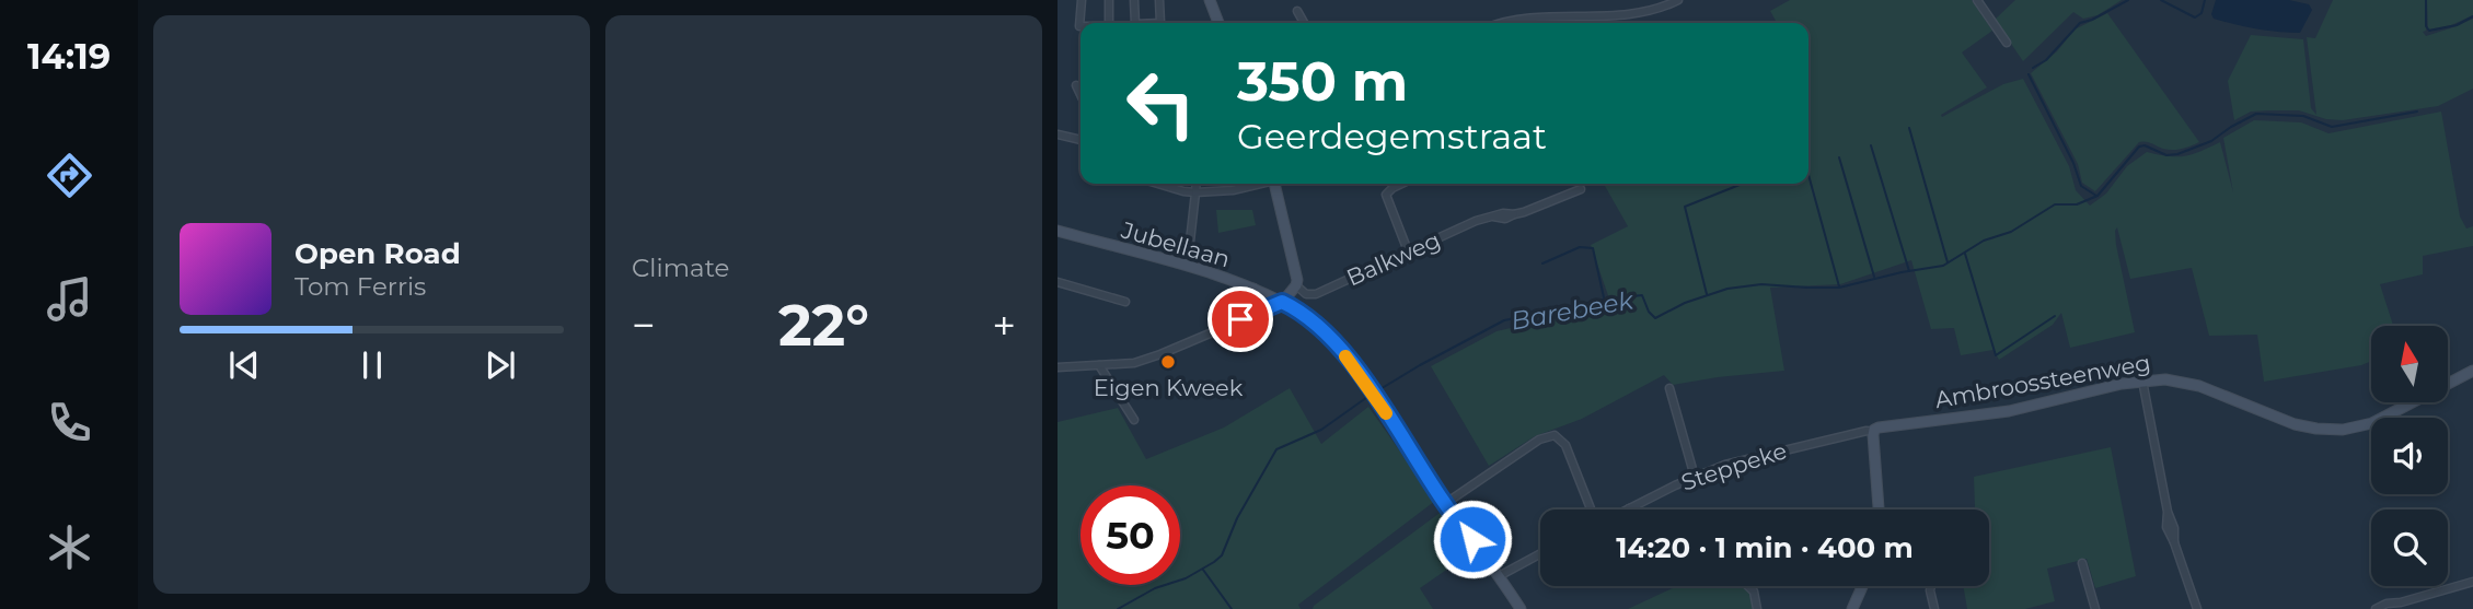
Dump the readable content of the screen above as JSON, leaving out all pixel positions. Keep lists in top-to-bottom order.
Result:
{
  "streets": {
    "street": [
      "Jubellaan",
      "Balkweg",
      "Ambroossteenweg",
      "Steppeke"
    ]
  },
  "crossings": [
    ["Ambroossteenweg", "Steppeke"]
  ],
  "water": ["Barebeek"],
  "places": ["Eigen Kweek"],
  "north": "top",
  "page": {
    "tabs": "14:19",
    "tile": "Climate",
    "turn": ["350 m", "Geerdegemstraat"],
    "song": ["Open Road", "Tom Ferris"],
    "heat": ["−", "22°", "+"],
    "limit": "50",
    "trip": "14:20 · 1 min · 400 m"
  }
}
